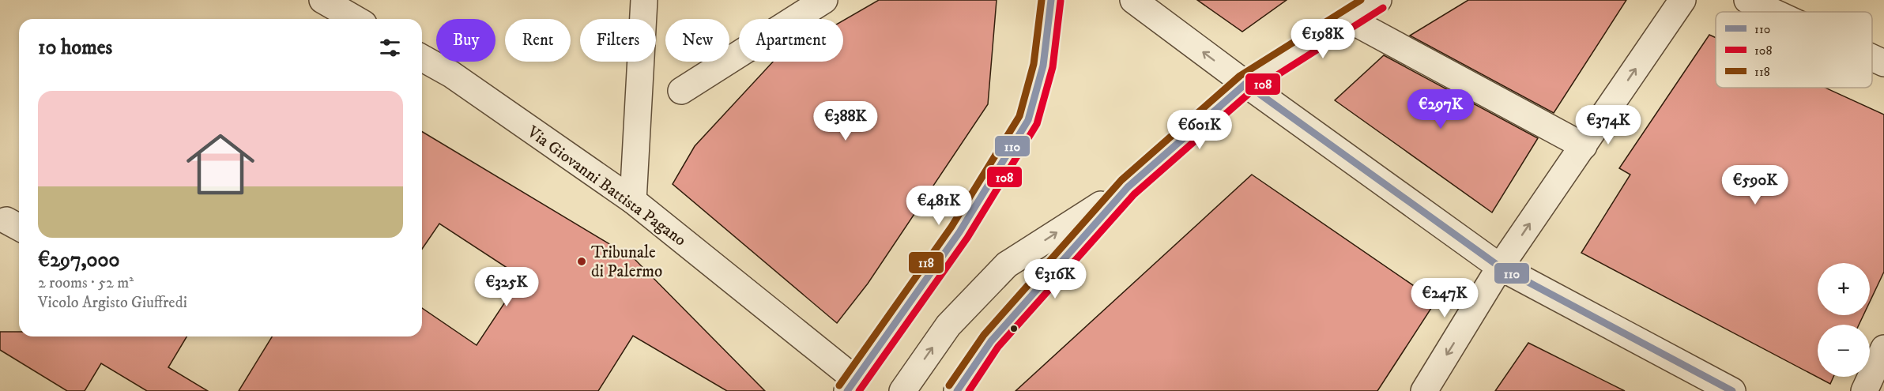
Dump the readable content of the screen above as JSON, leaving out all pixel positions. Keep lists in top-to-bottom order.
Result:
{
  "streets": {
    "street": ["Via Giovanni Battista Pagano"]
  },
  "places": ["Tribunale di Palermo"],
  "lines": ["transit line 110", "transit line 118", "transit line 108"],
  "legend": ["110", "108", "118"],
  "page": {
    "price": [
      "€198K",
      "€297K",
      "€388K",
      "€374K",
      "€601K",
      "€590K",
      "€481K",
      "€316K",
      "€325K",
      "€247K"
    ],
    "chip": [
      "Buy",
      "Rent",
      "Filters",
      "New",
      "Apartment"
    ],
    "heading": "10 homes",
    "list": [
      {
        "name": "€297,000",
        "note": "2 rooms · 52 m² · Vicolo Argisto Giuffredi"
      }
    ],
    "map_buttons": ["+", "−"]
  }
}
